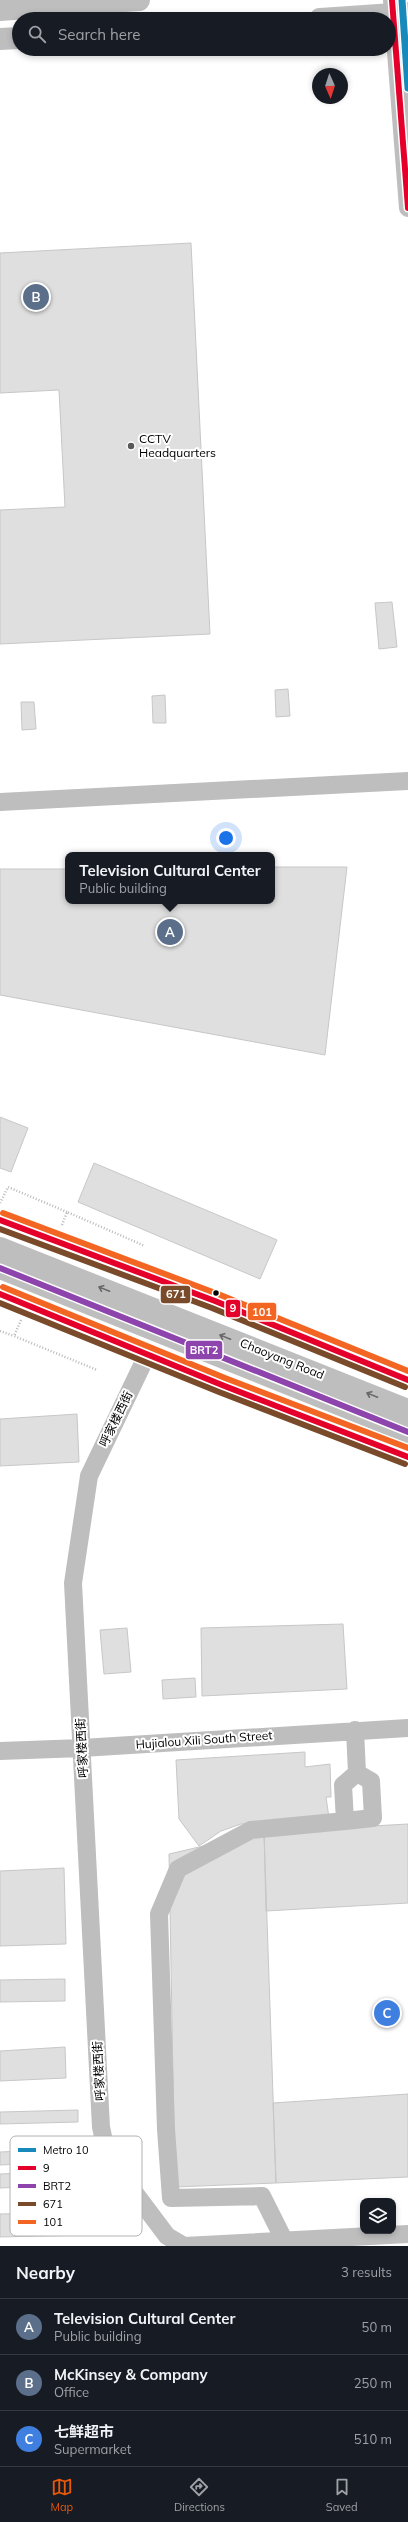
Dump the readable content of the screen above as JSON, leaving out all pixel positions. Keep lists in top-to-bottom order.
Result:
{
  "streets": {
    "main road": ["Chaoyang Road"],
    "street": ["呼家楼西街", "Hujialou Xili South Street"]
  },
  "crossings": [
    ["呼家楼西街", "Hujialou Xili South Street"]
  ],
  "places": ["CCTV Headquarters"],
  "lines": [
    "metro line 10",
    "transit line 9",
    "transit line 101",
    "transit line 671",
    "transit line BRT2"
  ],
  "legend": [
    "Metro 10",
    "9",
    "BRT2",
    "671",
    "101"
  ],
  "north": "bottom",
  "page": {
    "search": "Search here",
    "pins": ["B", "A", "C"],
    "popup": ["Television Cultural Center", "Public building"],
    "heading": ["Nearby", "3 results"],
    "list": [
      {
        "mark": "A",
        "name": "Television Cultural Center",
        "note": "Public building",
        "value": "50 m"
      },
      {
        "mark": "B",
        "name": "McKinsey & Company",
        "note": "Office",
        "value": "250 m"
      },
      {
        "mark": "C",
        "name": "七鲜超市",
        "note": "Supermarket",
        "value": "510 m"
      }
    ],
    "nav": ["Map", "Directions", "Saved"]
  }
}
